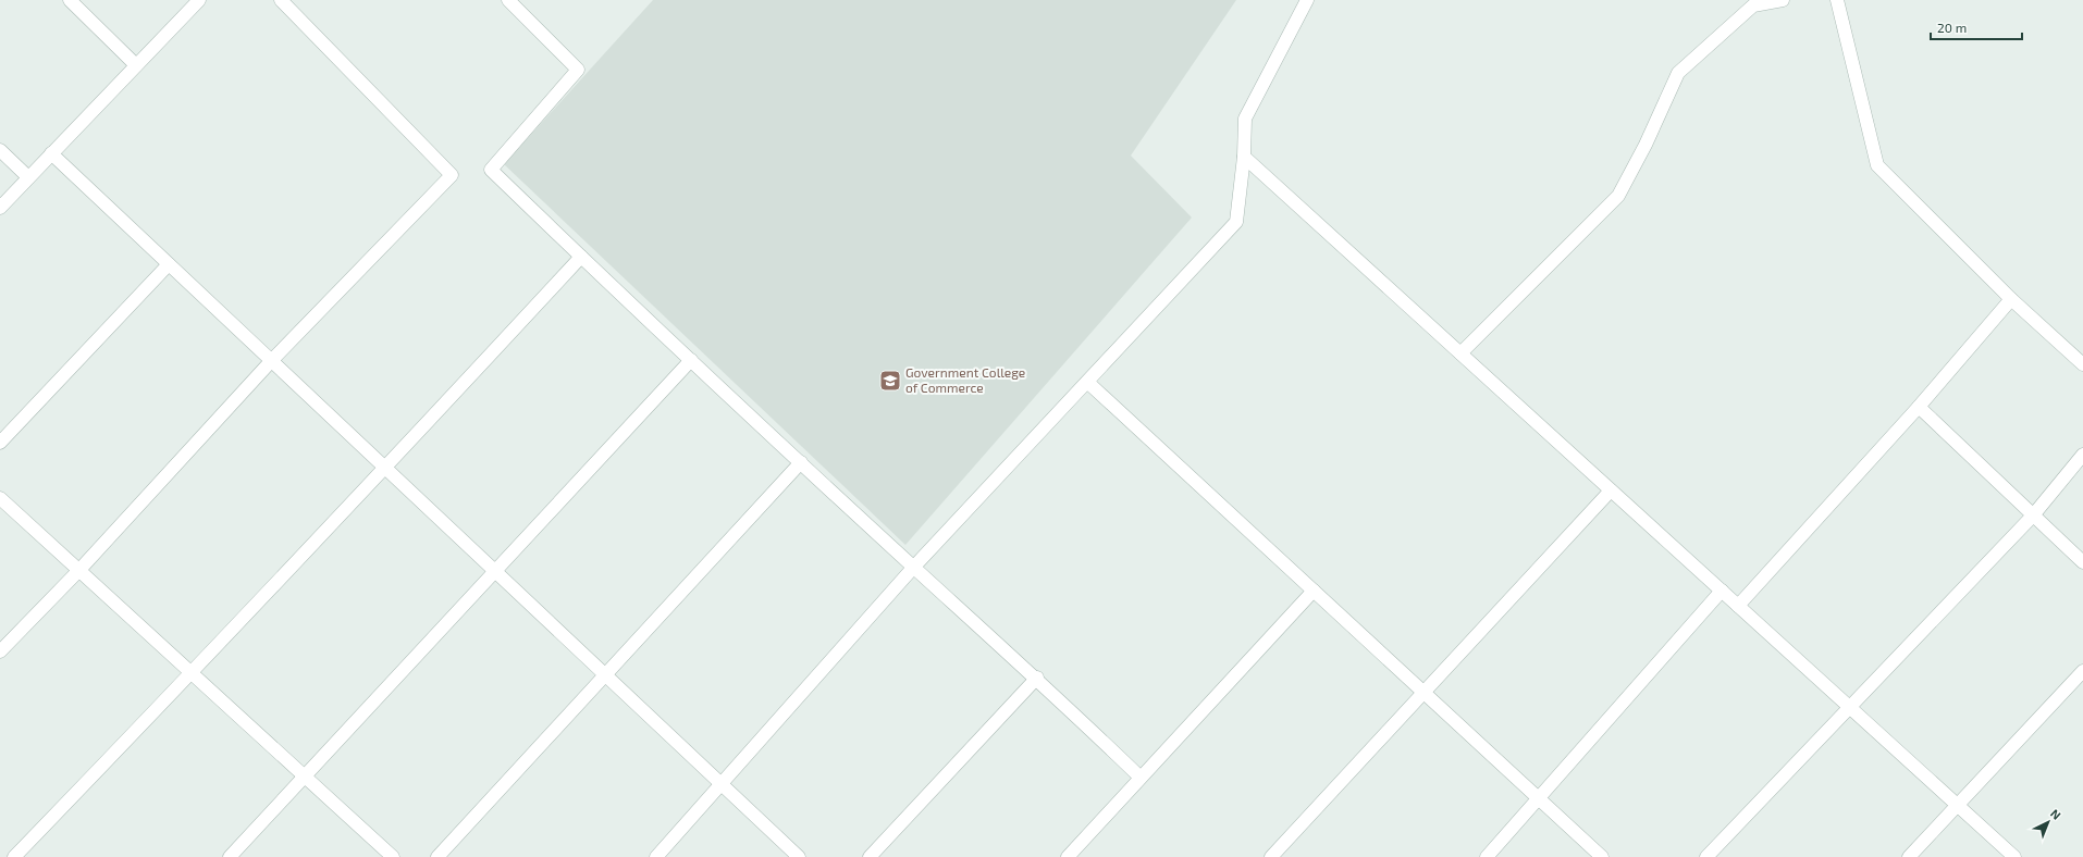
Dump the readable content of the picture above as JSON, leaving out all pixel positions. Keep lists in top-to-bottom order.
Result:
{
  "places": {
    "school or university": ["Government College of Commerce"]
  },
  "scale_bar": "20 m",
  "north": "top right"
}
